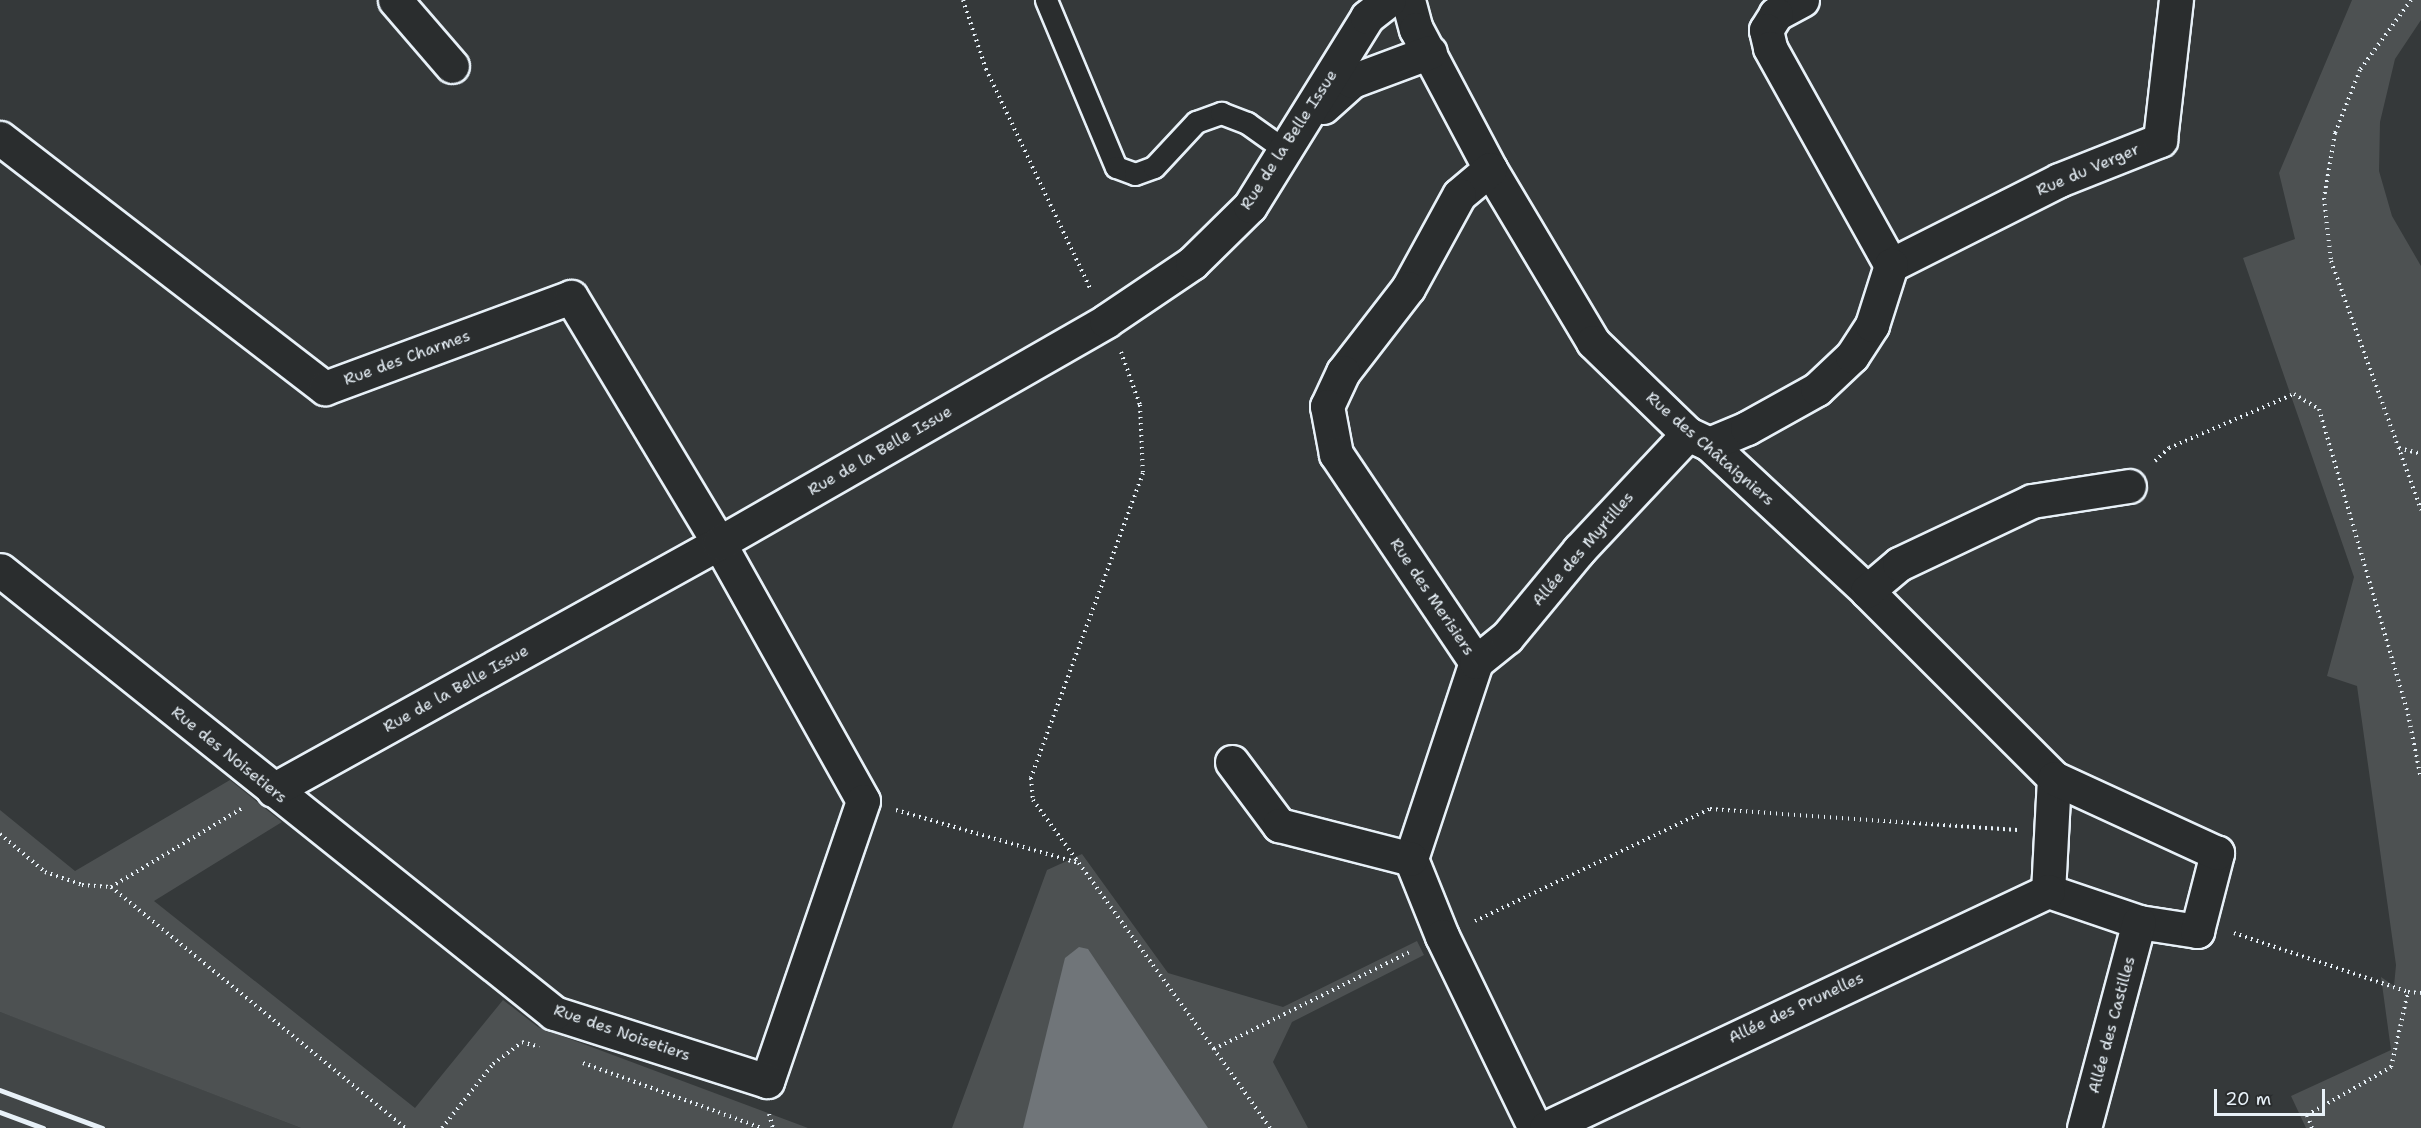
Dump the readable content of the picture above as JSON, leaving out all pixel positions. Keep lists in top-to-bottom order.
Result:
{
  "streets": {
    "street": [
      "Rue de la Belle Issue",
      "Rue du Verger",
      "Rue des Charmes",
      "Rue des Châtaigniers",
      "Allée des Myrtilles",
      "Rue des Merisiers",
      "Rue des Noisetiers",
      "Allée des Prunelles",
      "Allée des Castilles"
    ]
  },
  "crossings": [
    ["Rue de la Belle Issue", "Rue des Charmes"],
    ["Rue de la Belle Issue", "Rue des Noisetiers"],
    ["Rue des Châtaigniers", "Allée des Myrtilles"],
    ["Rue des Châtaigniers", "Rue des Merisiers"],
    ["Allée des Myrtilles", "Rue des Merisiers"]
  ],
  "scale_bar": "20 m"
}
